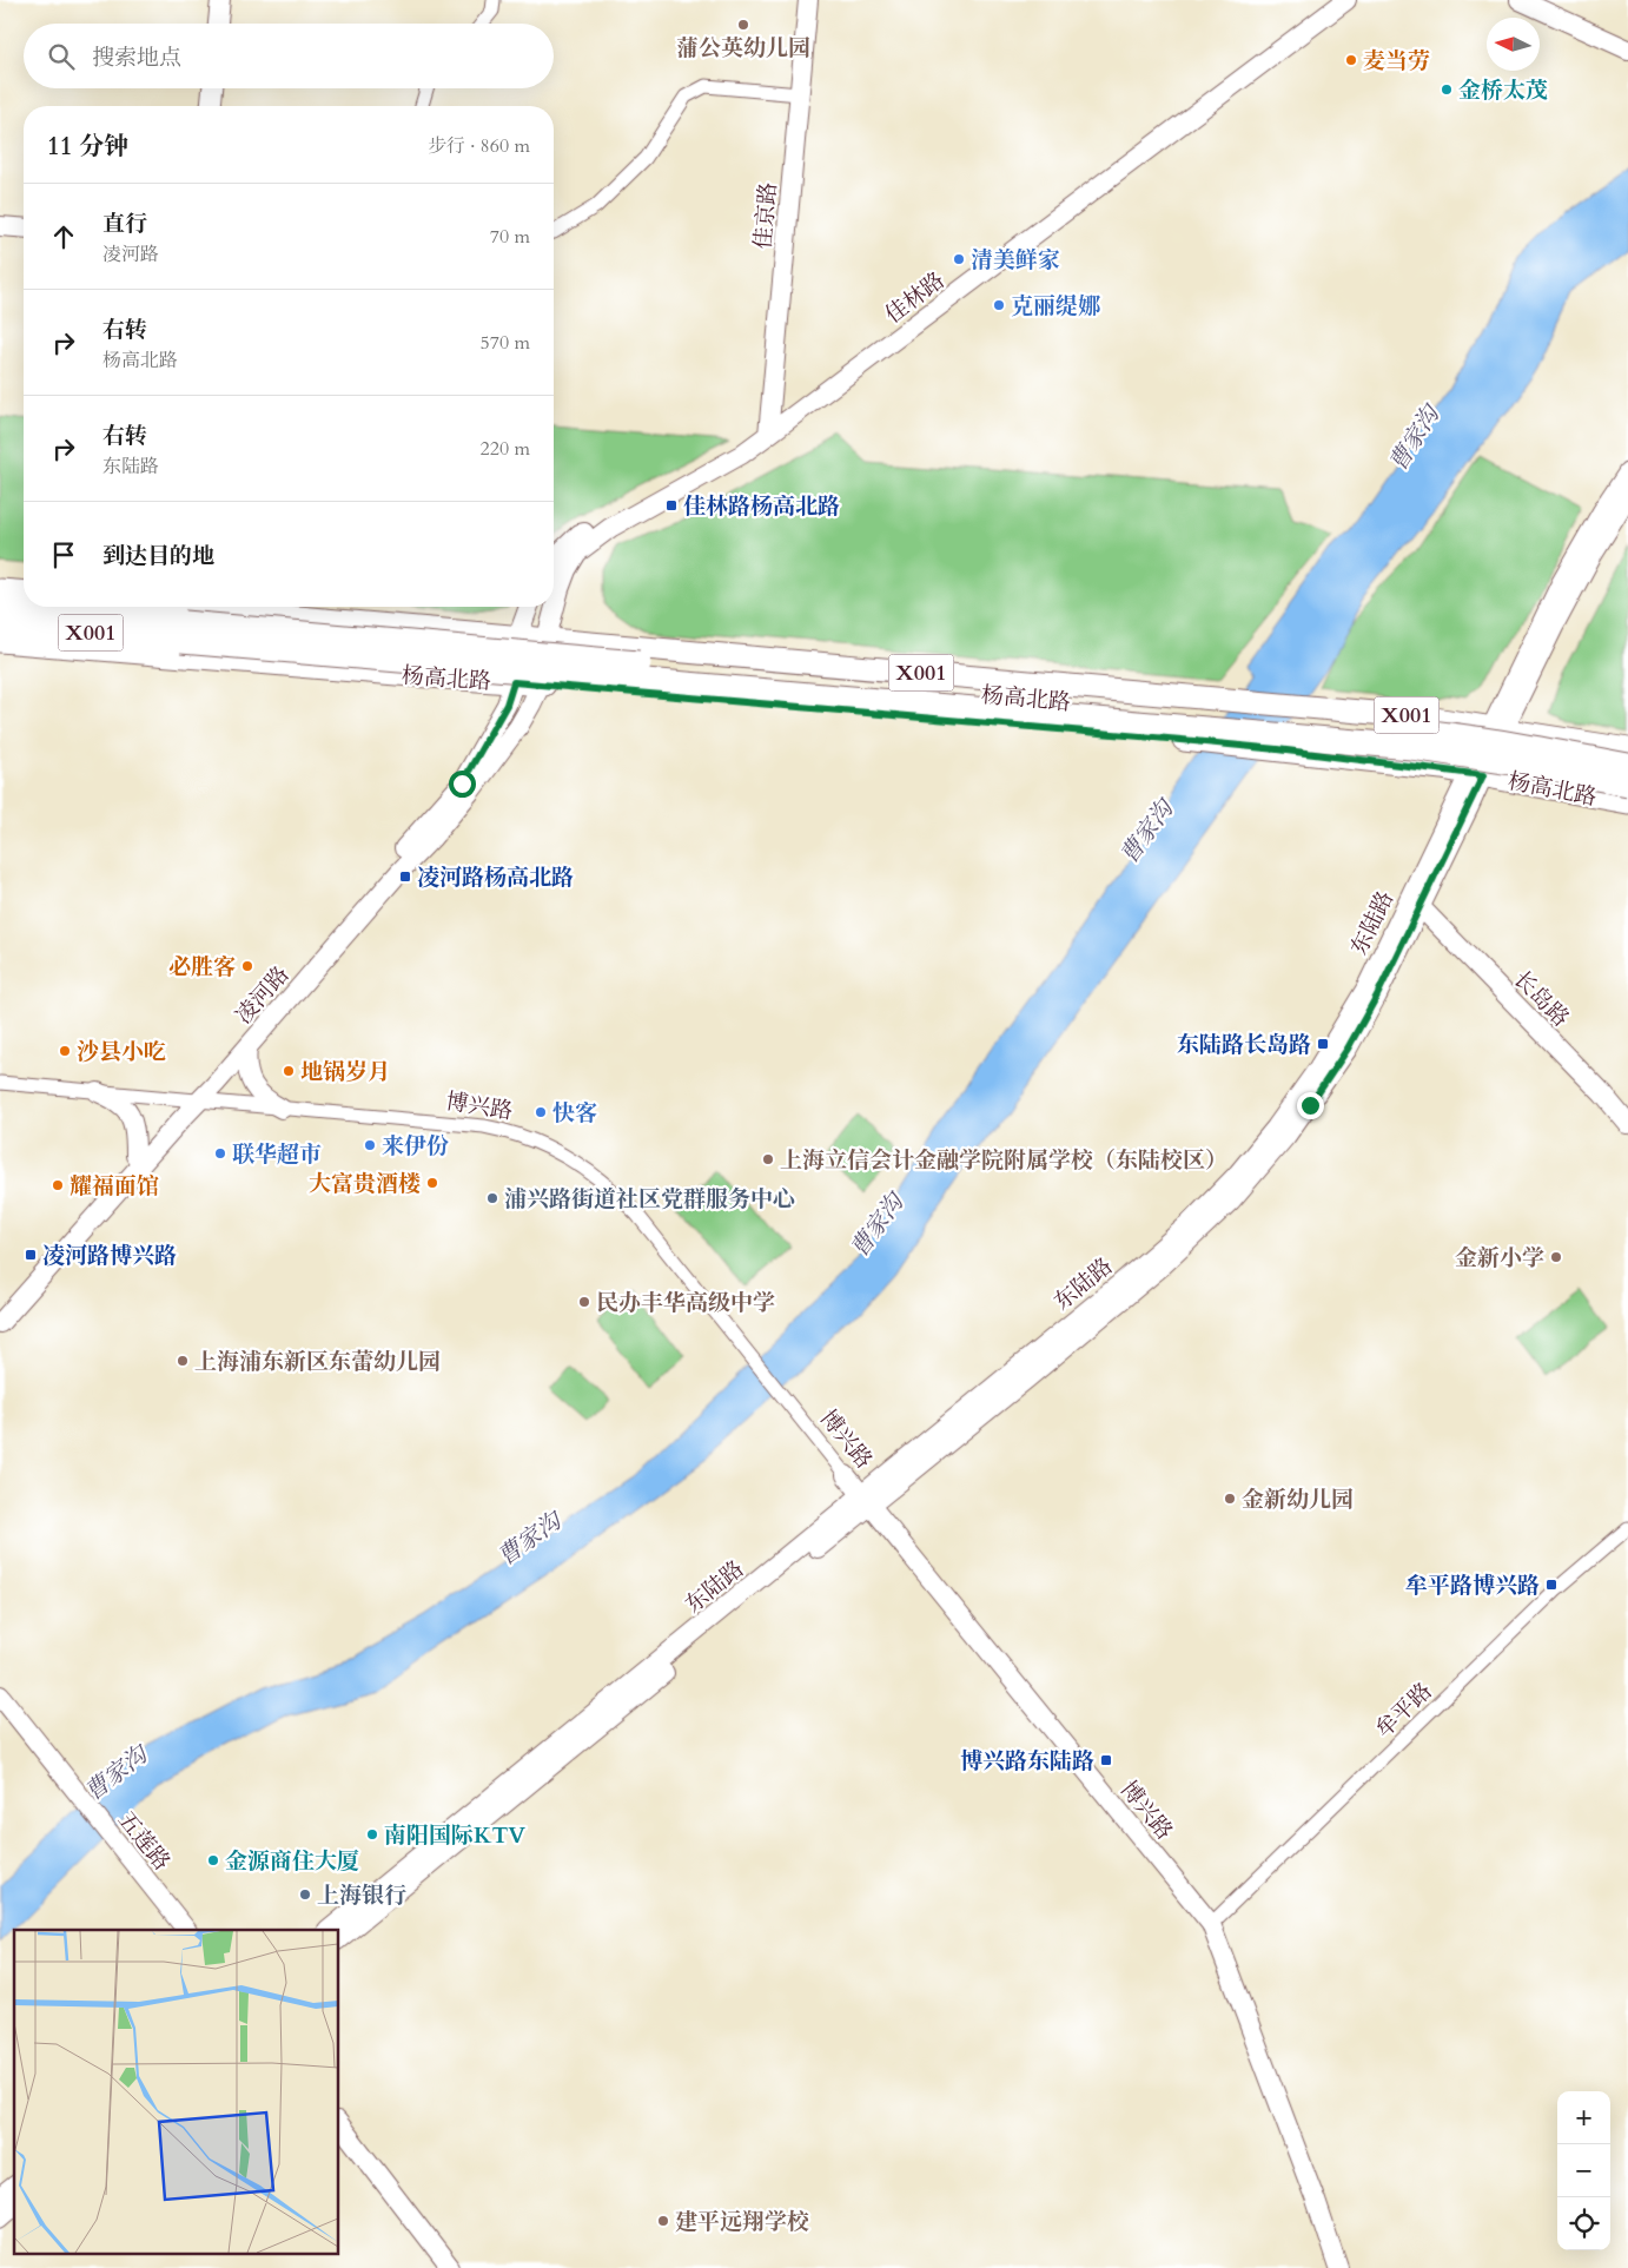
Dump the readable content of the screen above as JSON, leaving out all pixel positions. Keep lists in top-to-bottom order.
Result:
{
  "streets": {
    "highway": ["X001", "杨高北路"],
    "street": [
      "佳京路",
      "佳林路",
      "东陆路",
      "凌河路",
      "长岛路",
      "博兴路",
      "牟平路",
      "五莲路"
    ]
  },
  "crossings": [
    ["佳京路", "佳林路"],
    ["佳林路", "杨高北路"],
    ["佳林路", "凌河路"],
    ["杨高北路", "东陆路"],
    ["杨高北路", "凌河路"],
    ["东陆路", "长岛路"],
    ["东陆路", "博兴路"],
    ["凌河路", "博兴路"],
    ["博兴路", "牟平路"]
  ],
  "water": ["曹家沟"],
  "places": {
    "other": [
      "蒲公英幼儿园",
      "麦当劳",
      "金桥太茂",
      "清美鲜家",
      "克丽缇娜",
      "必胜客",
      "沙县小吃",
      "地锅岁月",
      "快客",
      "来伊份",
      "联华超市",
      "上海立信会计金融学院附属学校（东陆校区）",
      "大富贵酒楼",
      "耀福面馆",
      "浦兴路街道社区党群服务中心",
      "金新小学",
      "民办丰华高级中学",
      "上海浦东新区东蕾幼儿园",
      "金新幼儿园",
      "南阳国际KTV",
      "金源商住大厦",
      "上海银行",
      "建平远翔学校"
    ],
    "transit": [
      "佳林路杨高北路",
      "凌河路杨高北路",
      "东陆路长岛路",
      "凌河路博兴路",
      "牟平路博兴路",
      "博兴路东陆路"
    ]
  },
  "north": "left",
  "page": {
    "search": "搜索地点",
    "heading": ["11 分钟", "步行 · 860 m"],
    "list": [
      ["直行", "凌河路", "70 m"],
      ["右转", "杨高北路", "570 m"],
      ["右转", "东陆路", "220 m"],
      "到达目的地"
    ],
    "map_buttons": ["+", "−"]
  }
}
